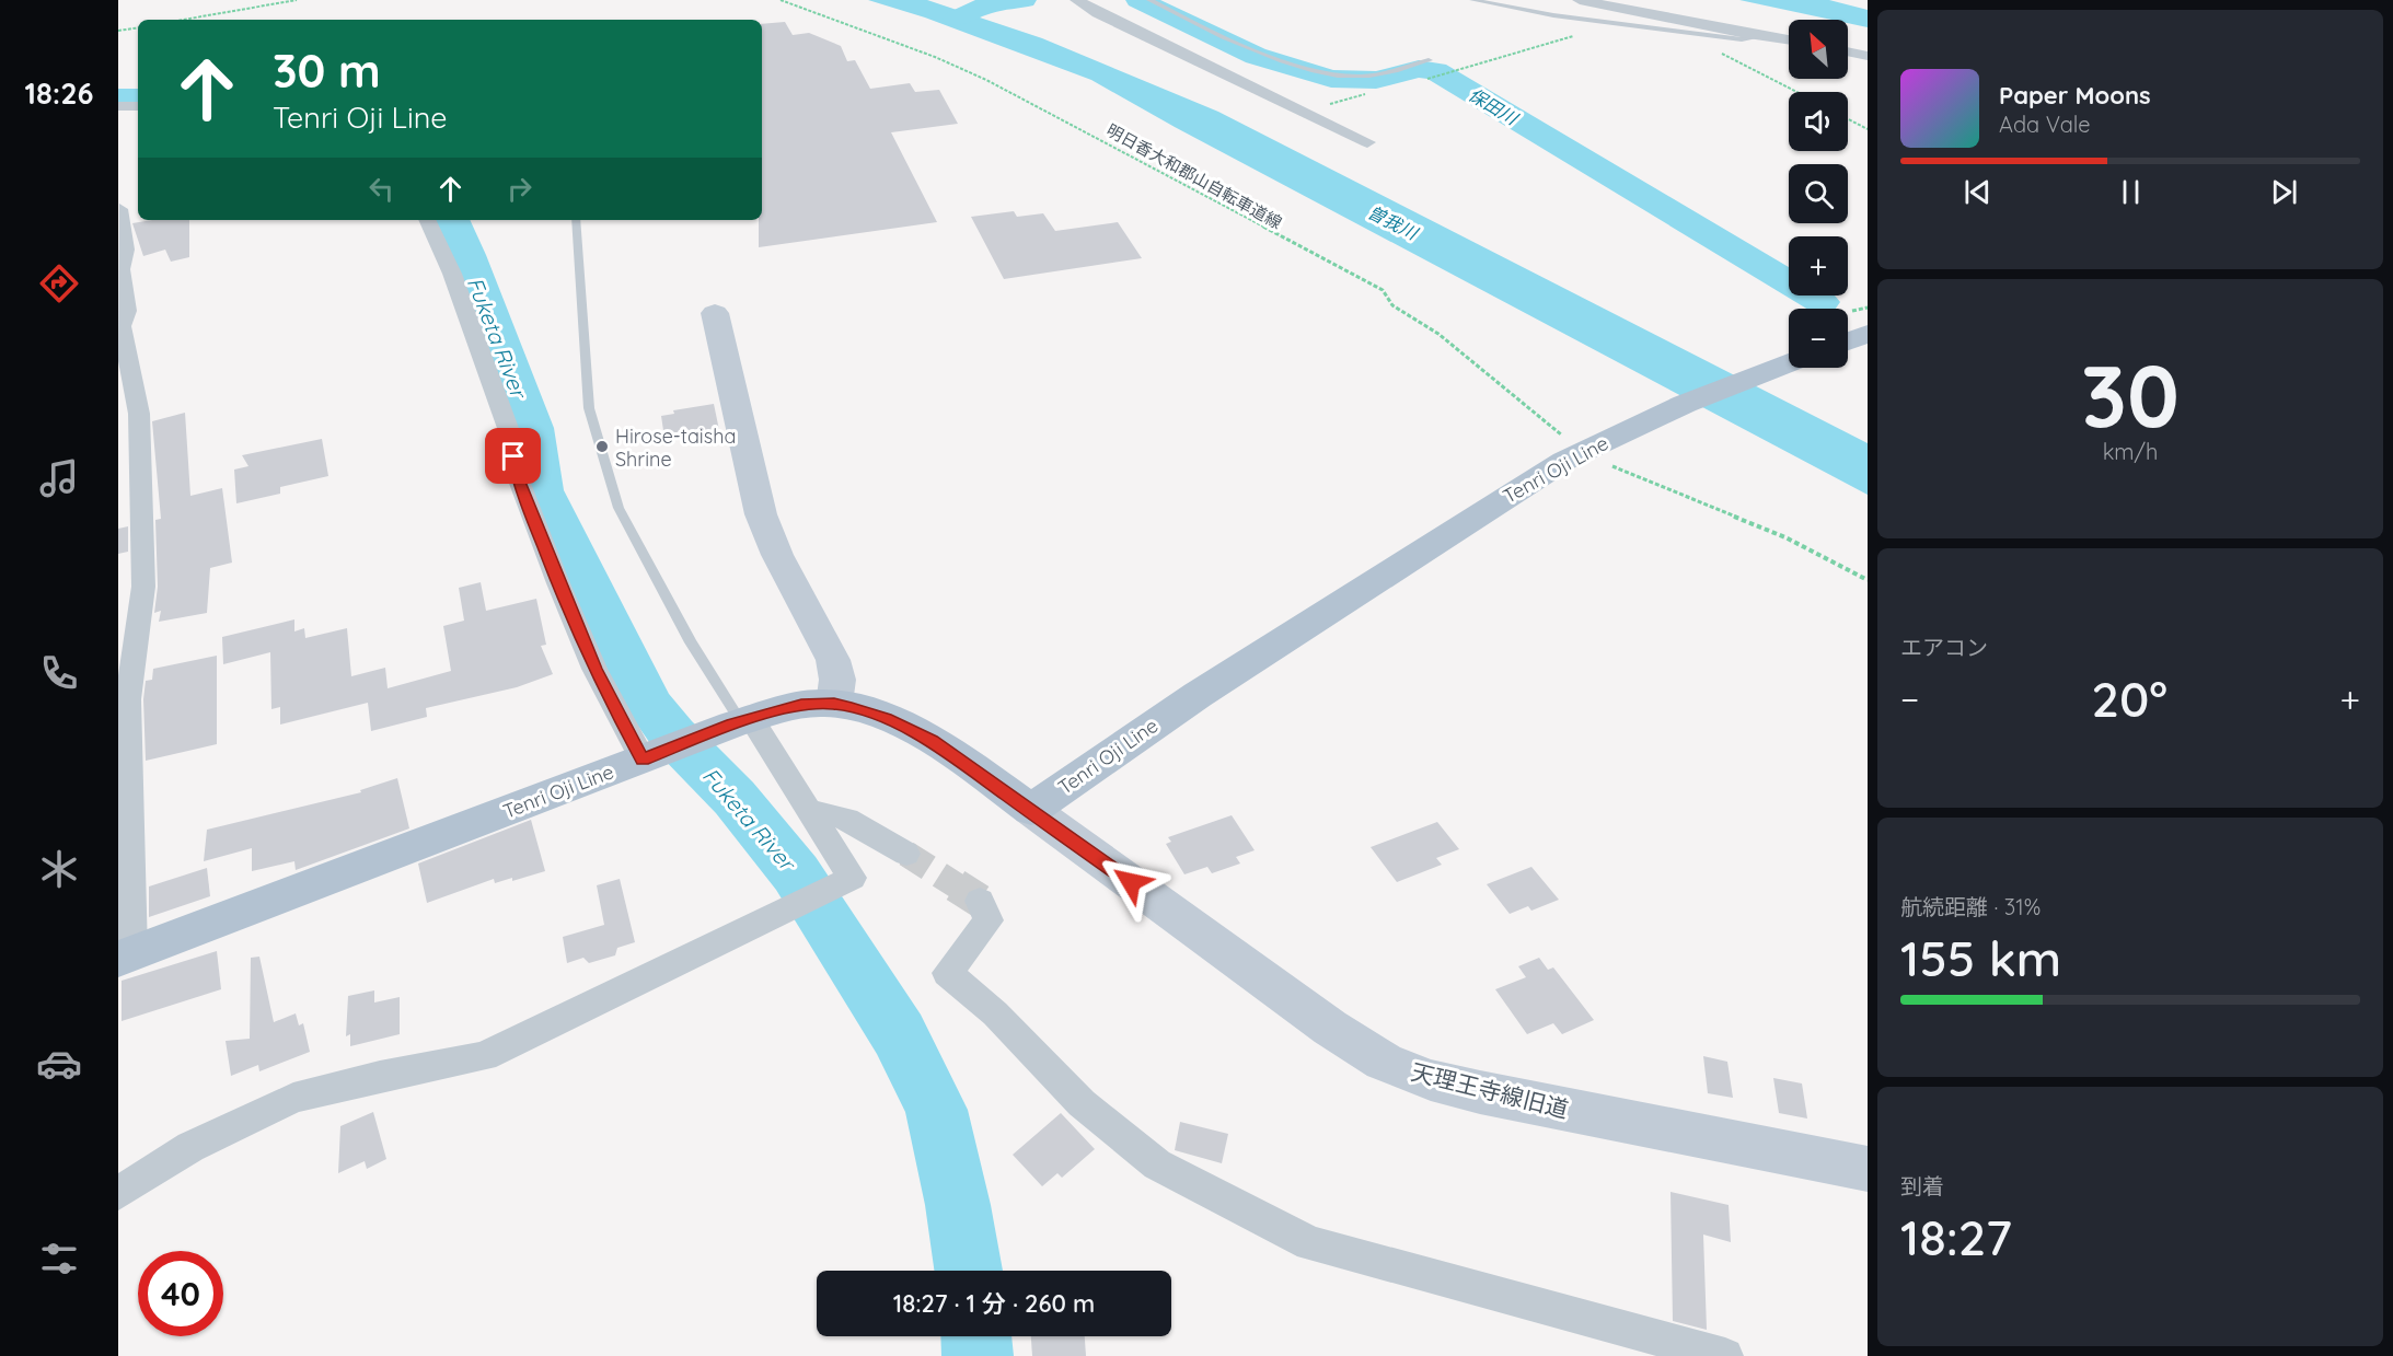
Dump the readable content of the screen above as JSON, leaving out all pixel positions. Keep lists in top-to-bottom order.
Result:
{
  "streets": {
    "main road": ["Tenri Oji Line"],
    "street": ["天理王寺線旧道"],
    "path": ["明日香大和郡山自転車道線"]
  },
  "crossings": [
    ["Tenri Oji Line", "天理王寺線旧道"]
  ],
  "water": ["保田川", "曽我川", "Fuketa River"],
  "places": ["Hirose-taisha Shrine"],
  "north": "top left",
  "page": {
    "tabs": "18:26",
    "map_buttons": ["+", "−"],
    "turn": ["30 m", "Tenri Oji Line"],
    "song": ["Paper Moons", "Ada Vale"],
    "tile": [
      ["30", "km/h"],
      "エアコン",
      ["航続距離 · 31%", "155 km"],
      ["到着", "18:27"]
    ],
    "heat": ["−", "20°", "+"],
    "limit": "40",
    "trip": "18:27 · 1 分 · 260 m"
  }
}
